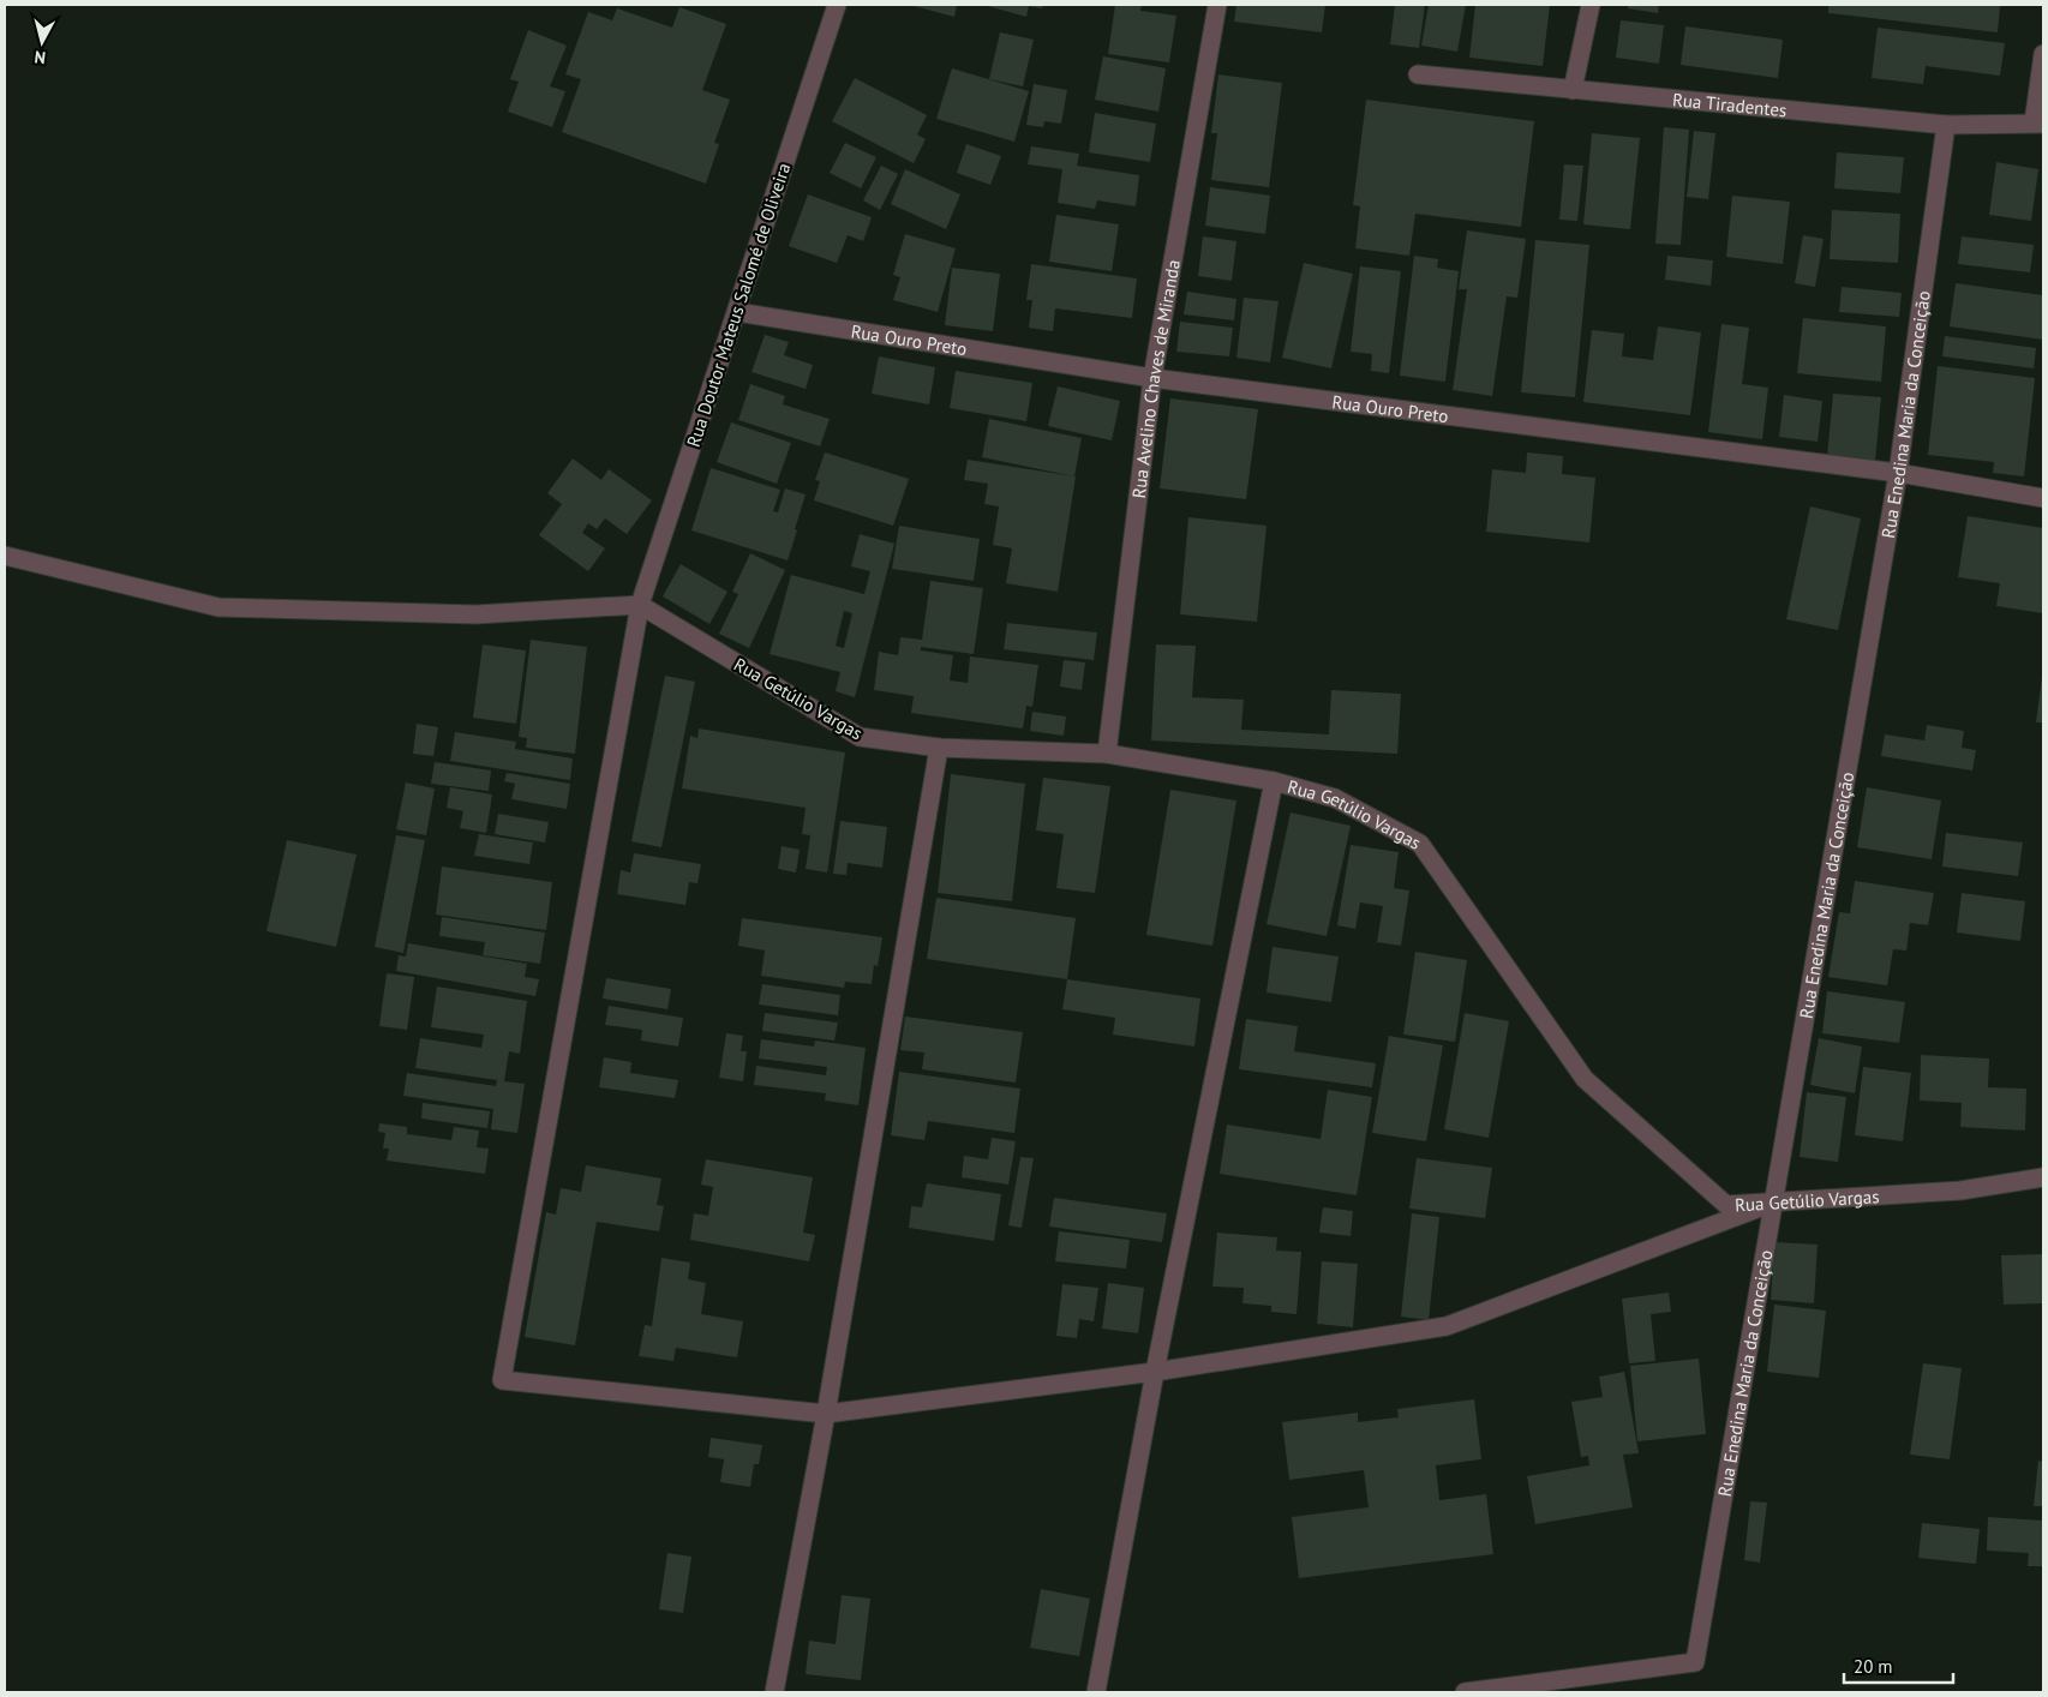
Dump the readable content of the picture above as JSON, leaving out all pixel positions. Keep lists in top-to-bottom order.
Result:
{
  "streets": {
    "street": [
      "Rua Tiradentes",
      "Rua Doutor Mateus Salomé de Oliveira",
      "Rua Ouro Preto",
      "Rua Avelino Chaves de Miranda",
      "Rua Enedina Maria da Conceição",
      "Rua Getúlio Vargas"
    ]
  },
  "crossings": [
    ["Rua Tiradentes", "Rua Enedina Maria da Conceição"],
    ["Rua Doutor Mateus Salomé de Oliveira", "Rua Ouro Preto"],
    ["Rua Doutor Mateus Salomé de Oliveira", "Rua Getúlio Vargas"],
    ["Rua Ouro Preto", "Rua Avelino Chaves de Miranda"],
    ["Rua Ouro Preto", "Rua Enedina Maria da Conceição"],
    ["Rua Avelino Chaves de Miranda", "Rua Getúlio Vargas"],
    ["Rua Enedina Maria da Conceição", "Rua Getúlio Vargas"]
  ],
  "scale_bar": "20 m",
  "north": "bottom"
}
